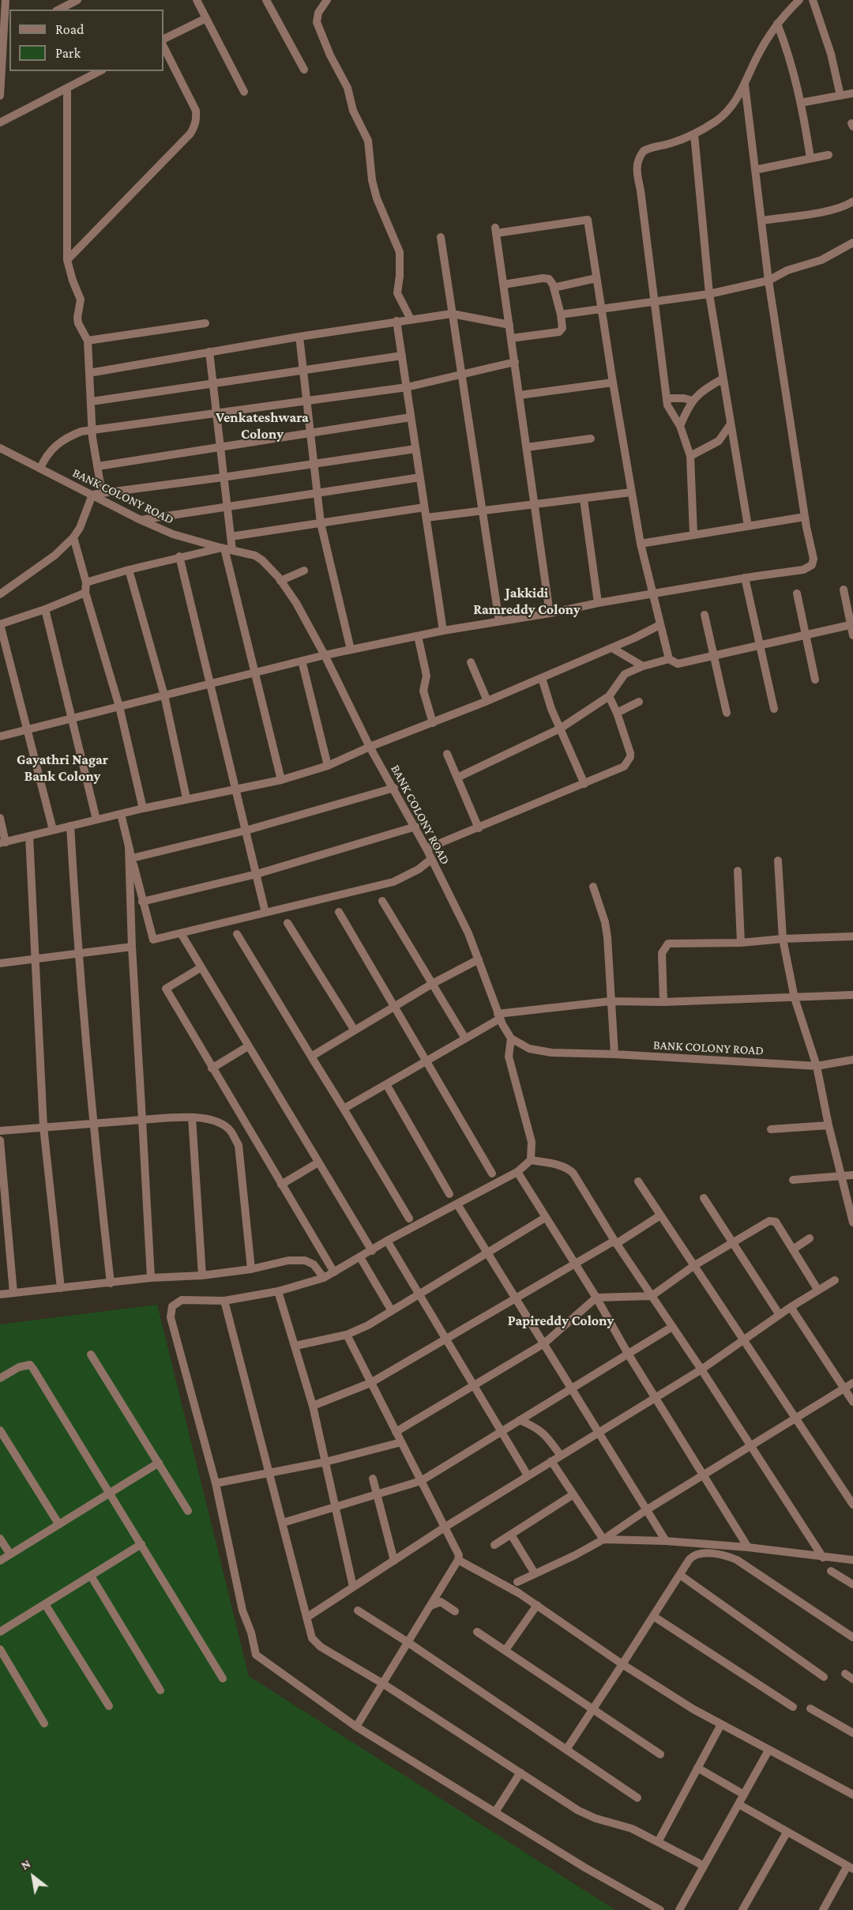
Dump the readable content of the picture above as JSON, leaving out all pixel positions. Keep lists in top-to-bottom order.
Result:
{
  "streets": {
    "street": ["BANK COLONY ROAD"]
  },
  "districts": [
    "Venkateshwara Colony",
    "Jakkidi Ramreddy Colony",
    "Gayathri Nagar Bank Colony",
    "Papireddy Colony"
  ],
  "legend": ["Road", "Park"],
  "north": "top left"
}
